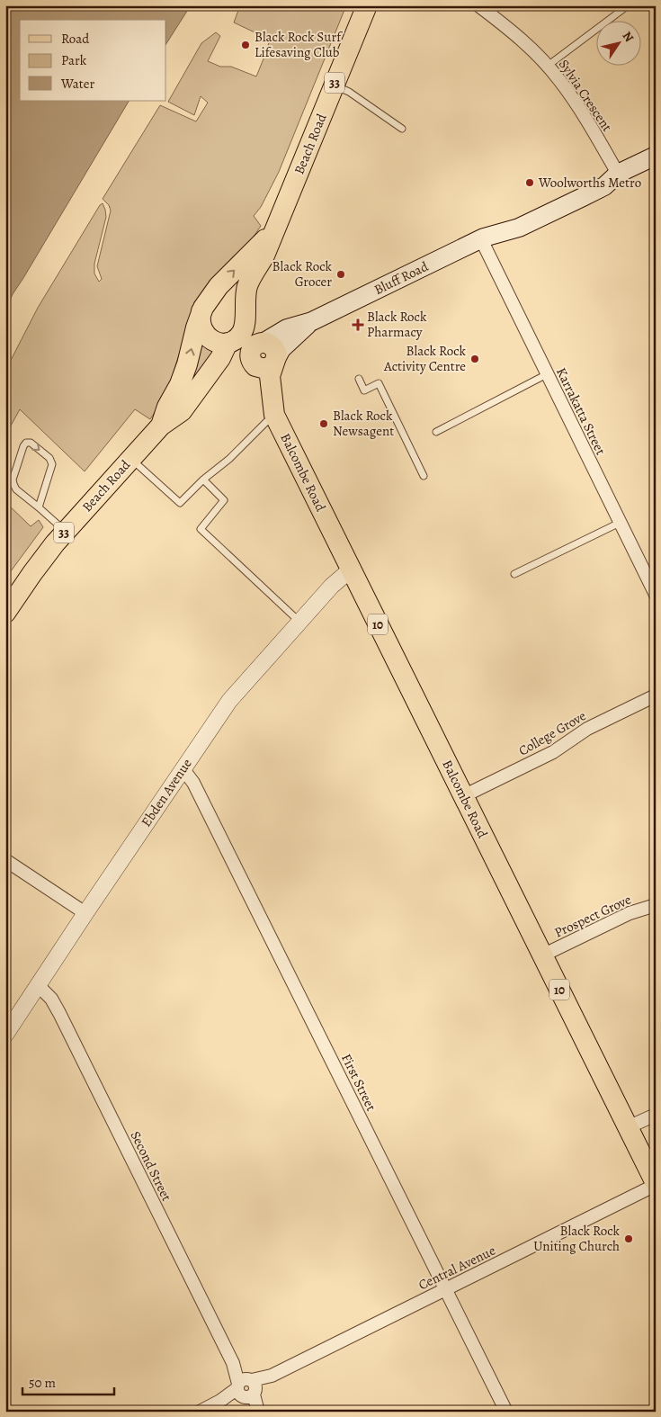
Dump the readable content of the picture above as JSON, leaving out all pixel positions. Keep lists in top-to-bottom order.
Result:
{
  "streets": {
    "main road": [
      "33",
      "Beach Road",
      "Bluff Road",
      "Balcombe Road",
      "10"
    ],
    "street": [
      "Sylvia Crescent",
      "Karrakatta Street",
      "College Grove",
      "Ebden Avenue",
      "Prospect Grove",
      "First Street",
      "Second Street",
      "Central Avenue"
    ]
  },
  "crossings": [
    ["Sylvia Crescent", "Bluff Road"],
    ["Bluff Road", "Karrakatta Street"],
    ["Bluff Road", "Balcombe Road"],
    ["Balcombe Road", "College Grove"],
    ["Balcombe Road", "Ebden Avenue"],
    ["Balcombe Road", "Prospect Grove"],
    ["Balcombe Road", "Central Avenue"],
    ["Ebden Avenue", "First Street"],
    ["Ebden Avenue", "Second Street"],
    ["First Street", "Central Avenue"],
    ["Second Street", "Central Avenue"]
  ],
  "places": {
    "other": [
      "Black Rock Surf Lifesaving Club",
      "Woolworths Metro",
      "Black Rock Grocer",
      "Black Rock Activity Centre",
      "Black Rock Newsagent",
      "Black Rock Uniting Church"
    ],
    "health": ["Black Rock Pharmacy"]
  },
  "legend": ["Road", "Park", "Water"],
  "scale_bar": "50 m",
  "north": "top right"
}
